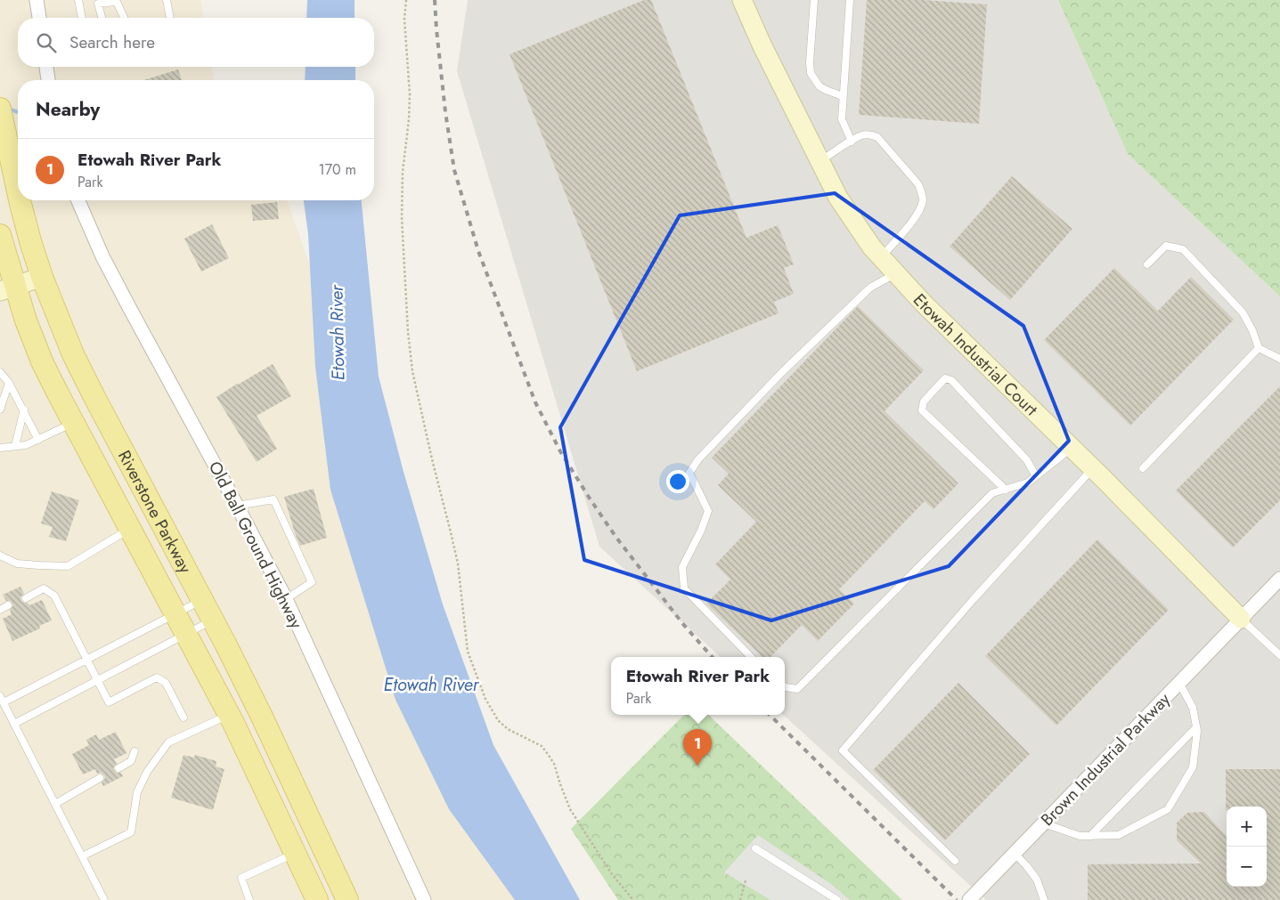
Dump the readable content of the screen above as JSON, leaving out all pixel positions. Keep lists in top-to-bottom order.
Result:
{
  "streets": {
    "main road": ["Riverstone Parkway"],
    "street": ["Etowah Industrial Court", "Old Ball Ground Highway", "Brown Industrial Parkway"]
  },
  "crossings": [
    ["Etowah Industrial Court", "Brown Industrial Parkway"]
  ],
  "water": ["Etowah River"],
  "page": {
    "search": "Search here",
    "heading": "Nearby",
    "list": [
      {
        "mark": "1",
        "name": "Etowah River Park",
        "note": "Park",
        "value": "170 m"
      }
    ],
    "popup": ["Etowah River Park", "Park"],
    "pins": "1",
    "map_buttons": ["+", "−"]
  }
}
